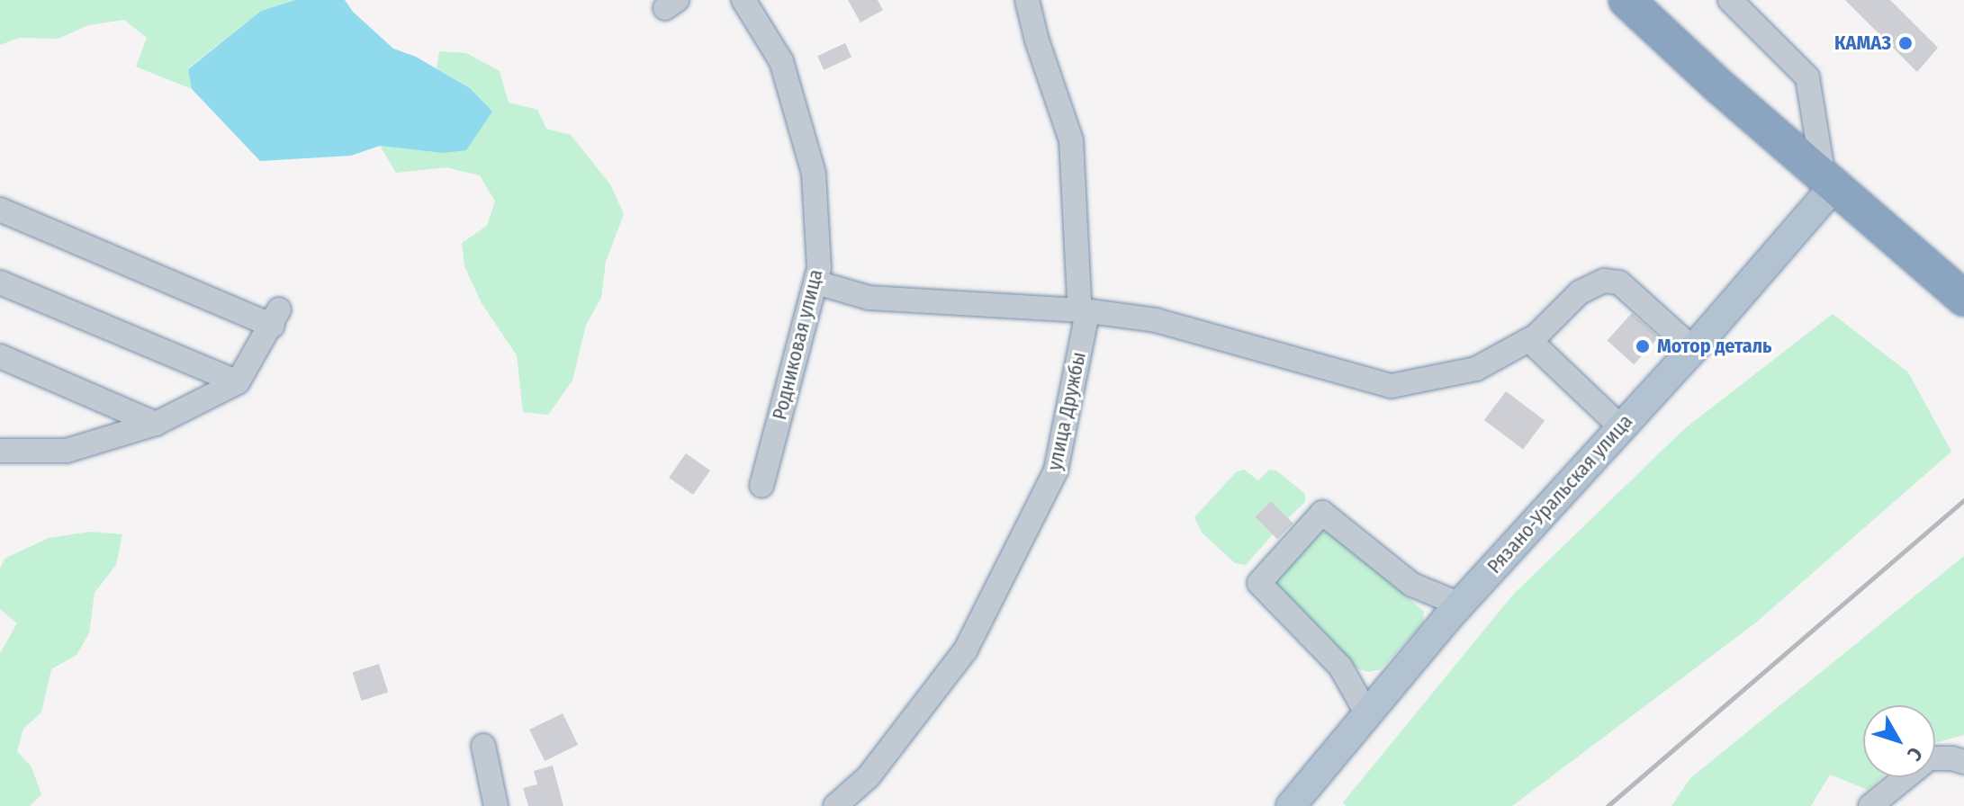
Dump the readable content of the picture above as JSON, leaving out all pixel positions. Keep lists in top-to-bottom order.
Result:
{
  "streets": {
    "main road": ["Рязано-Уральская улица"],
    "street": ["Родниковая улица", "улица Дружбы"]
  },
  "places": ["КАМАЗ", "Мотор деталь"],
  "north": "bottom right"
}
